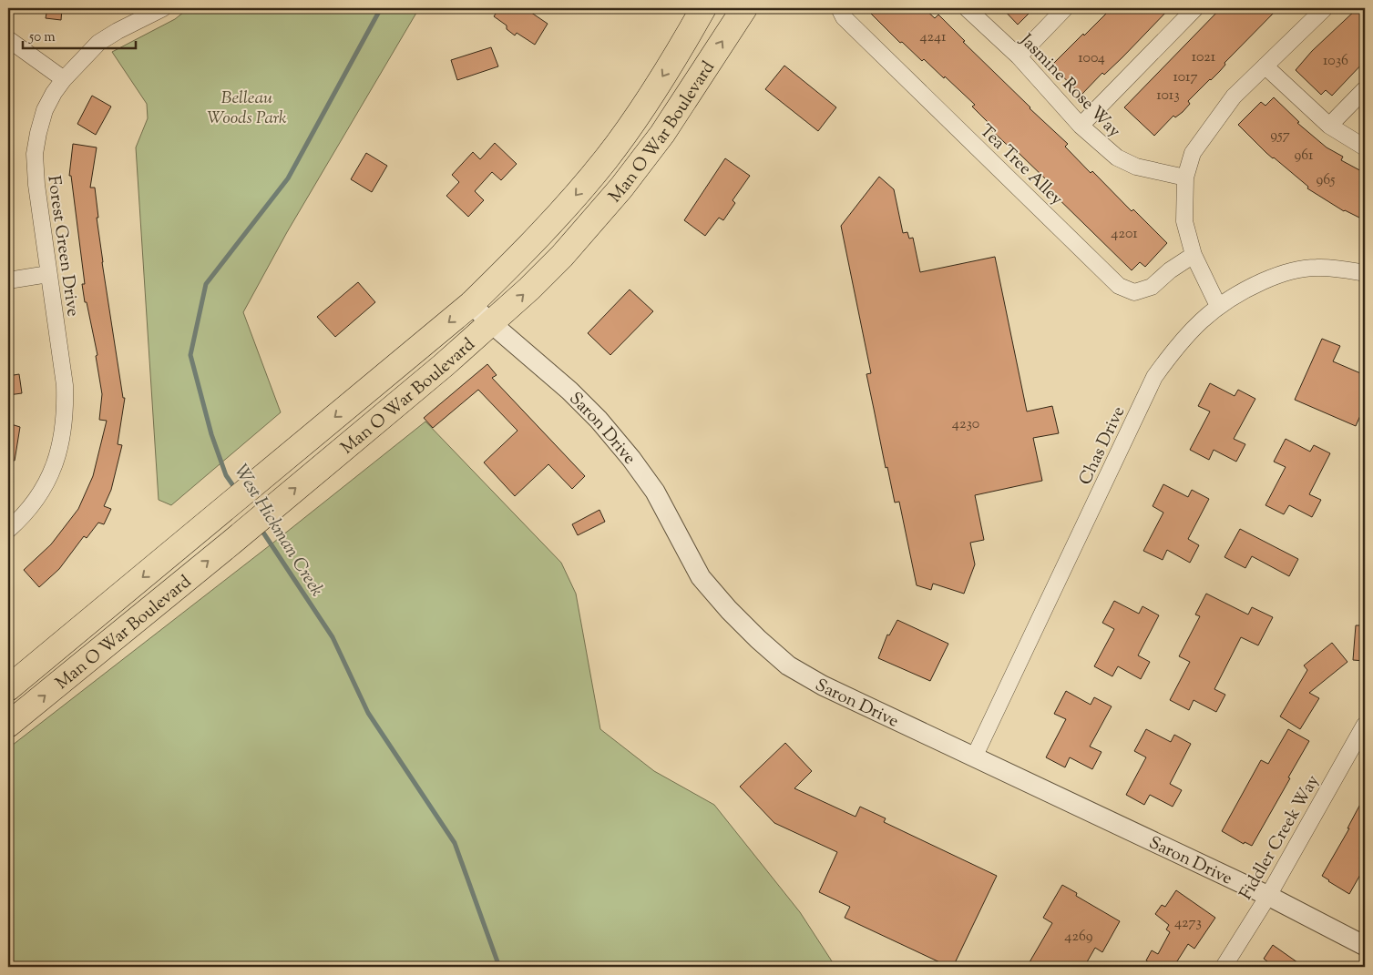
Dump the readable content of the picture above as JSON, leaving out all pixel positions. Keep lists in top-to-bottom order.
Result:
{
  "streets": {
    "main road": ["Man O War Boulevard"],
    "street": [
      "Jasmine Rose Way",
      "Tea Tree Alley",
      "Forest Green Drive",
      "Saron Drive",
      "Chas Drive",
      "Fiddler Creek Way"
    ]
  },
  "crossings": [
    ["Man O War Boulevard", "Saron Drive"],
    ["Saron Drive", "Chas Drive"],
    ["Saron Drive", "Fiddler Creek Way"]
  ],
  "water": ["West Hickman Creek"],
  "parks": ["Belleau Woods Park"],
  "house_numbers": [
    "4241",
    "1021",
    "1004",
    "1036",
    "1017",
    "1013",
    "957",
    "961",
    "965",
    "4201",
    "4230",
    "4273",
    "4269"
  ],
  "scale_bar": "50 m"
}
